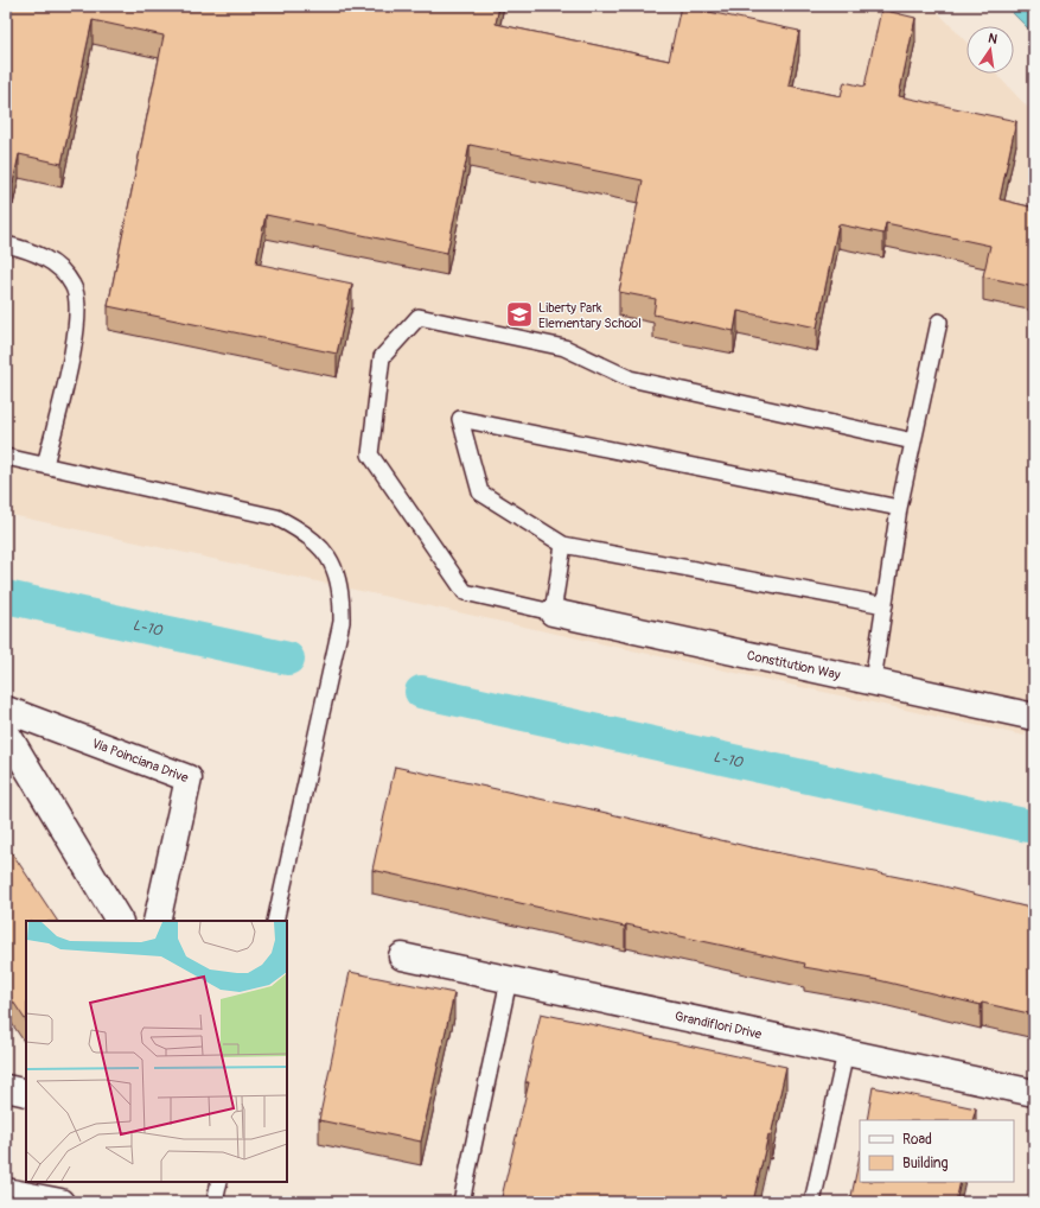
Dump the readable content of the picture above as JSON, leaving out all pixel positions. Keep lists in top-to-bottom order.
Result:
{
  "streets": {
    "street": ["Constitution Way", "Via Poinciana Drive", "Grandiflori Drive"]
  },
  "water": ["L-10"],
  "places": {
    "school or university": ["Liberty Park Elementary School"]
  },
  "legend": ["Road", "Building"],
  "north": "top"
}
